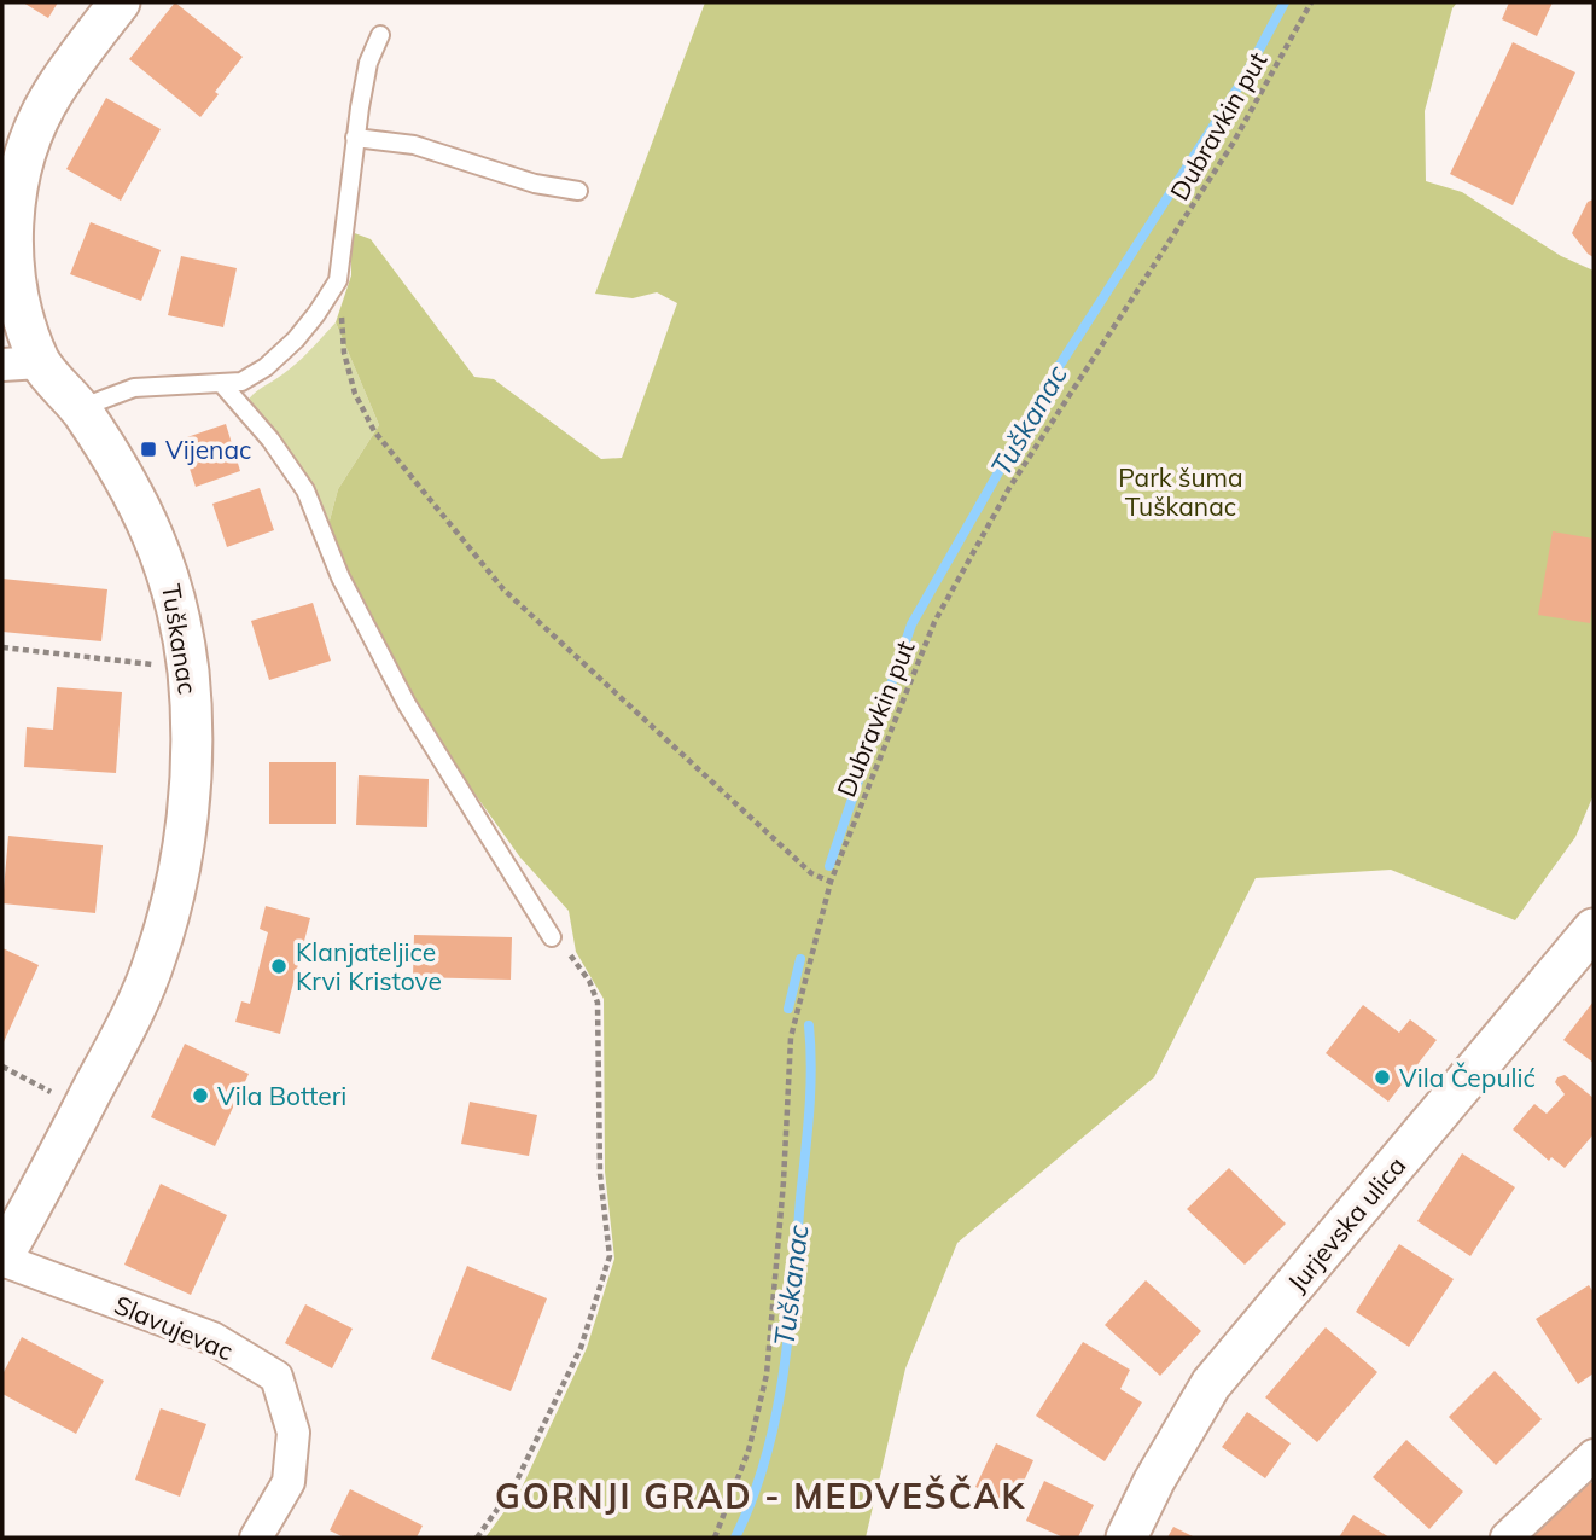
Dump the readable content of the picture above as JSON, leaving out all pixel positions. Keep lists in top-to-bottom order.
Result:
{
  "streets": {
    "street": ["Tuškanac", "Jurjevska ulica", "Slavujevac"],
    "path": ["Dubravkin put"]
  },
  "crossings": [
    ["Tuškanac", "Slavujevac"]
  ],
  "districts": ["GORNJI GRAD - MEDVEŠČAK"],
  "water": ["Tuškanac"],
  "parks": ["Park šuma Tuškanac"],
  "places": {
    "transit": ["Vijenac"],
    "other": ["Klanjateljice Krvi Kristove", "Vila Čepulić", "Vila Botteri"]
  }
}
